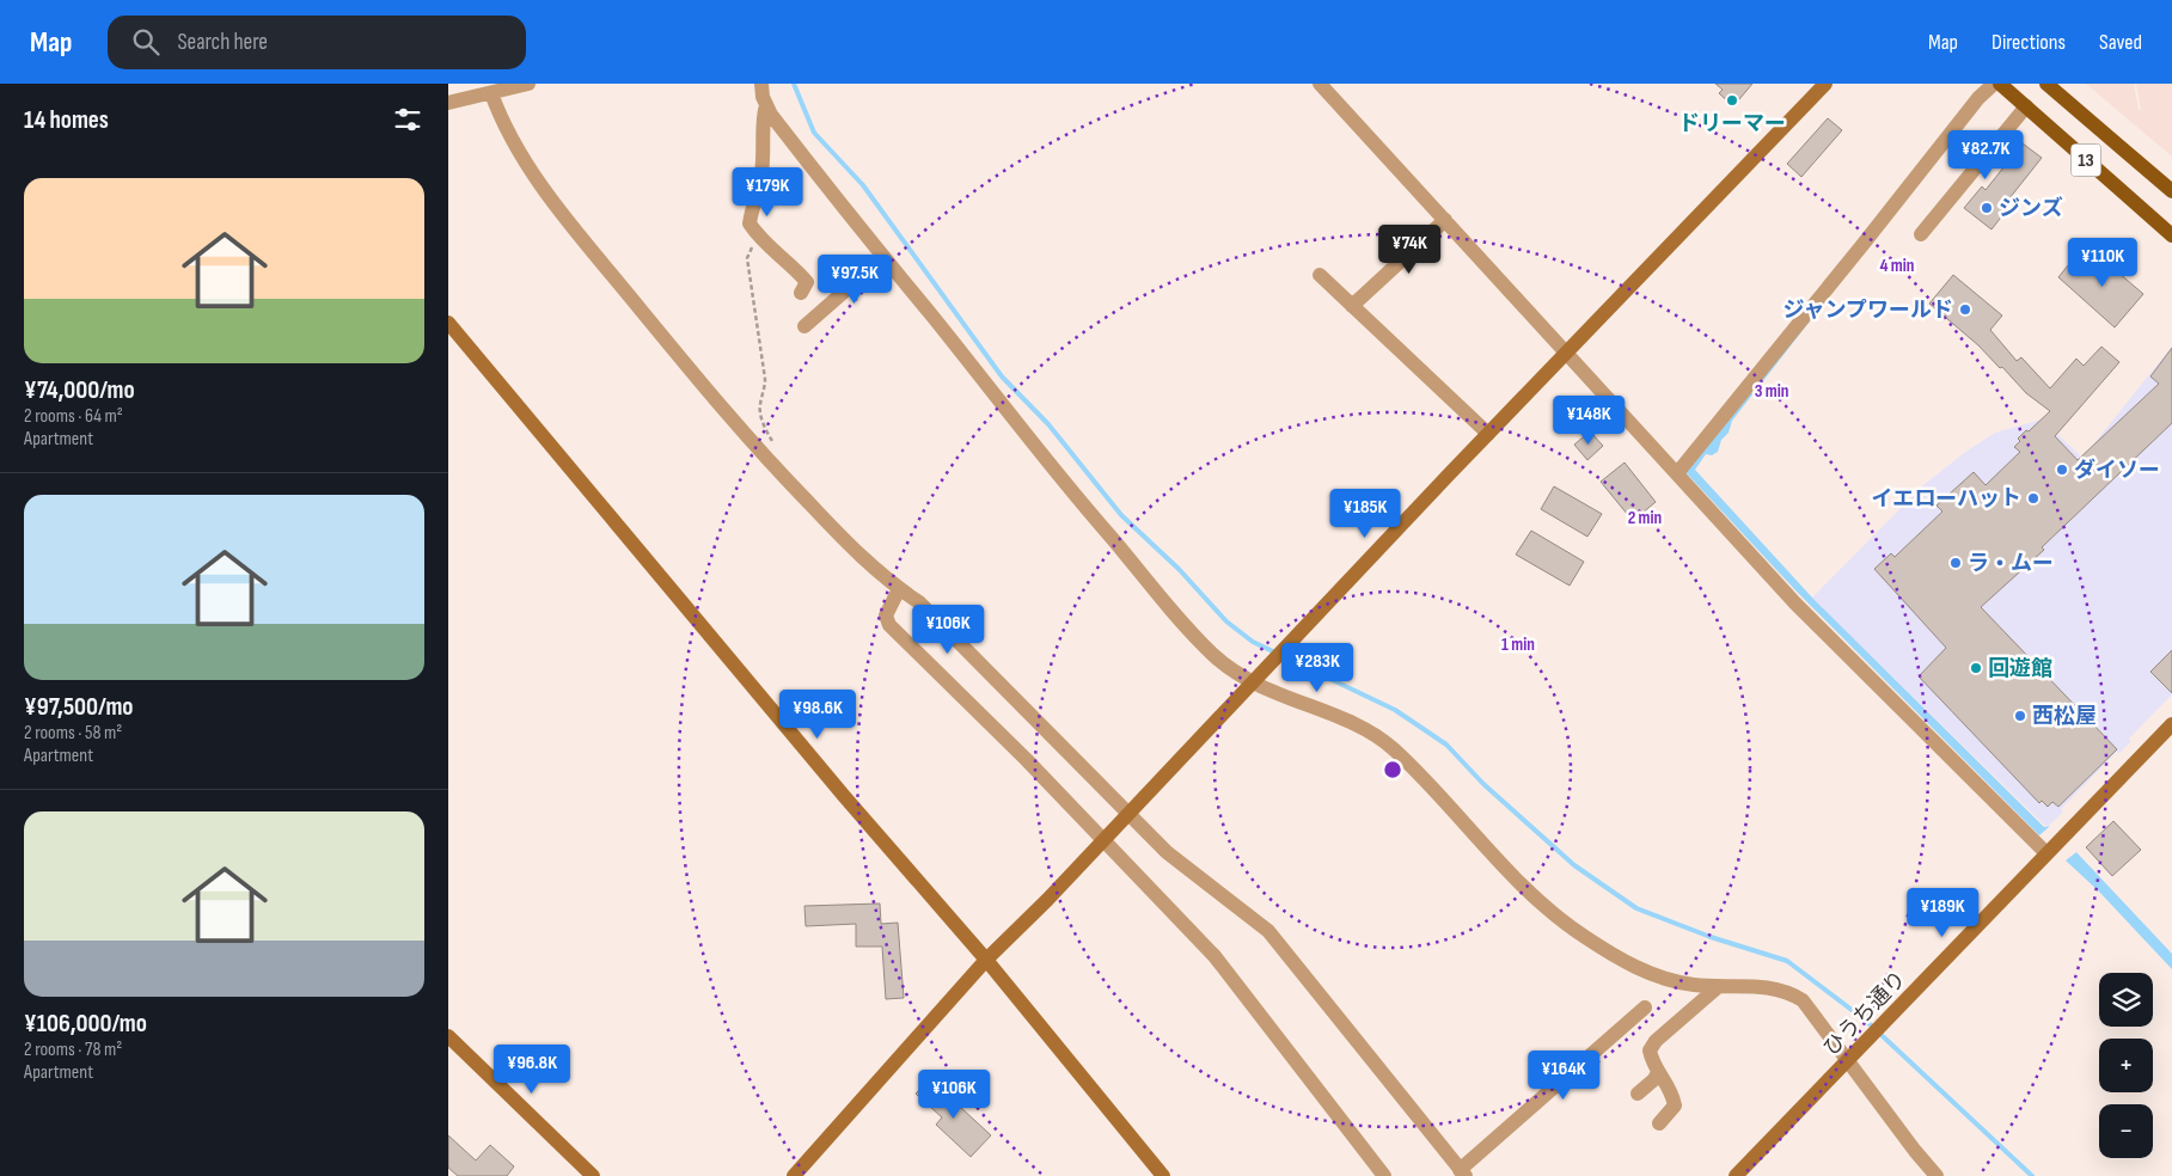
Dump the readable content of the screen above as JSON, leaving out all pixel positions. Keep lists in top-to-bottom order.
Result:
{
  "streets": {
    "main road": ["13"],
    "street": ["ひうち通り"]
  },
  "places": [
    "ドリーマー",
    "ジンズ",
    "ジャンプワールド",
    "ダイソー",
    "イエローハット",
    "ラ・ムー",
    "回遊館",
    "西松屋"
  ],
  "page": {
    "header": "Map",
    "search": "Search here",
    "nav": ["Map", "Directions", "Saved"],
    "heading": "14 homes",
    "price": [
      "¥82.7K",
      "¥179K",
      "¥74K",
      "¥110K",
      "¥97.5K",
      "¥148K",
      "¥185K",
      "¥106K",
      "¥283K",
      "¥98.6K",
      "¥189K",
      "¥96.8K",
      "¥164K",
      "¥106K"
    ],
    "list": [
      {
        "name": "¥74,000/mo",
        "note": "2 rooms · 64 m² · Apartment"
      },
      {
        "name": "¥97,500/mo",
        "note": "2 rooms · 58 m² · Apartment"
      },
      {
        "name": "¥106,000/mo",
        "note": "2 rooms · 78 m² · Apartment"
      }
    ],
    "map_buttons": ["+", "−"]
  },
  "rings": [
    "4 min",
    "3 min",
    "2 min",
    "1 min"
  ]
}
